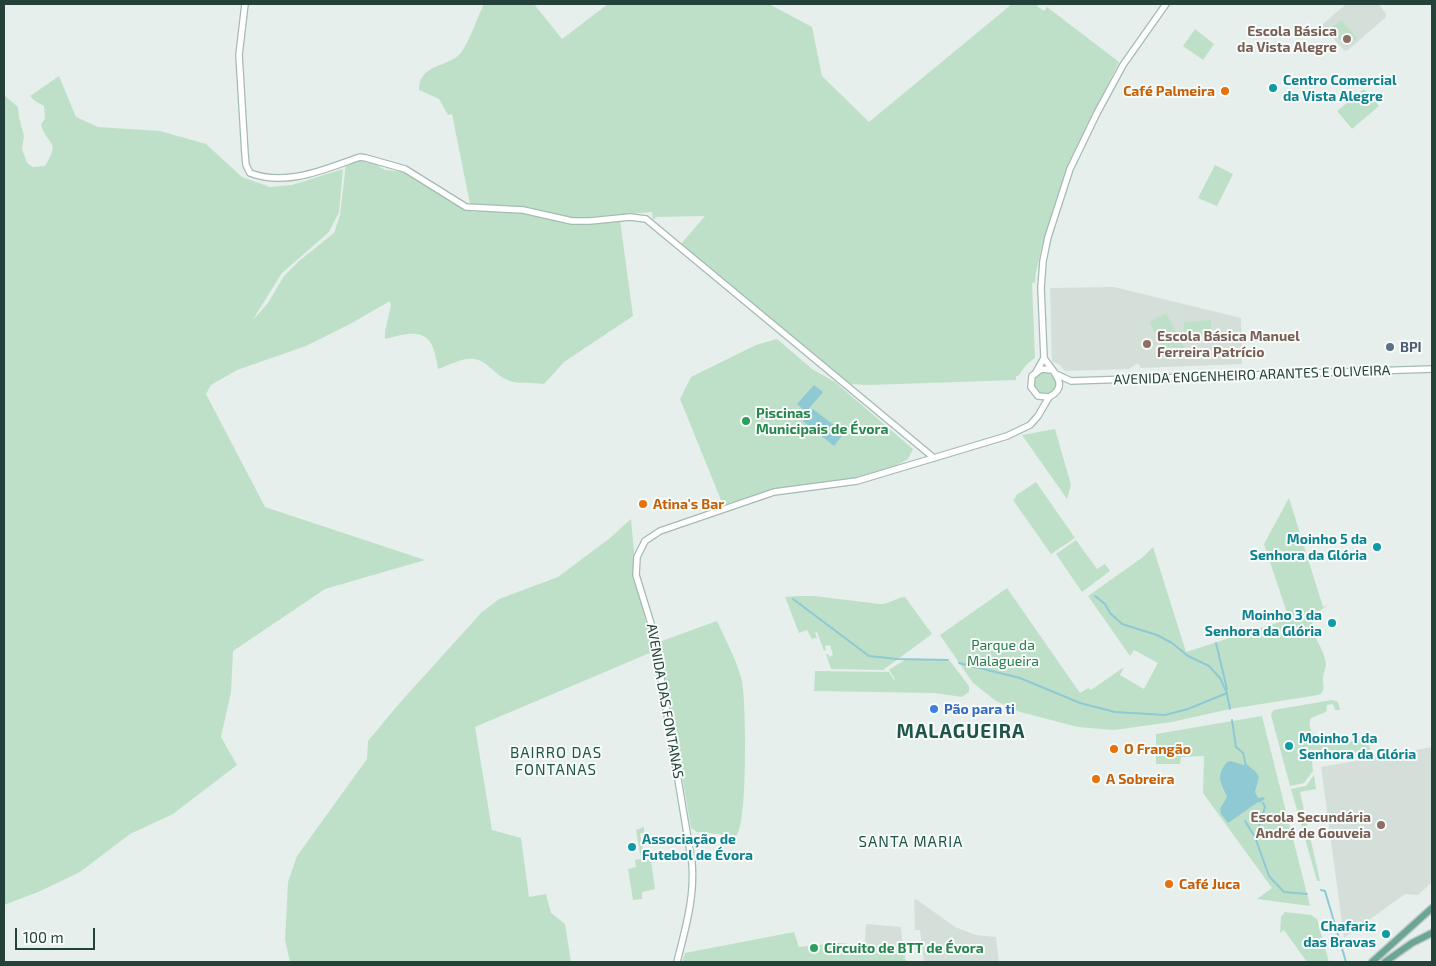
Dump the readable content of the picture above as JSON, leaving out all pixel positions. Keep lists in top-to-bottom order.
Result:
{
  "streets": {
    "street": ["AVENIDA ENGENHEIRO ARANTES E OLIVEIRA", "AVENIDA DAS FONTANAS"]
  },
  "districts": ["MALAGUEIRA", "BAIRRO DAS FONTANAS", "SANTA MARIA"],
  "parks": ["Parque da Malagueira"],
  "places": [
    "Escola Básica da Vista Alegre",
    "Centro Comercial da Vista Alegre",
    "Café Palmeira",
    "Escola Básica Manuel Ferreira Patrício",
    "BPI",
    "Piscinas Municipais de Évora",
    "Atina's Bar",
    "Moinho 5 da Senhora da Glória",
    "Moinho 3 da Senhora da Glória",
    "Pão para ti",
    "Moinho 1 da Senhora da Glória",
    "O Frangão",
    "A Sobreira",
    "Escola Secundária André de Gouveia",
    "Associação de Futebol de Évora",
    "Café Juca",
    "Chafariz das Bravas",
    "Circuito de BTT de Évora"
  ],
  "scale_bar": "100 m"
}
